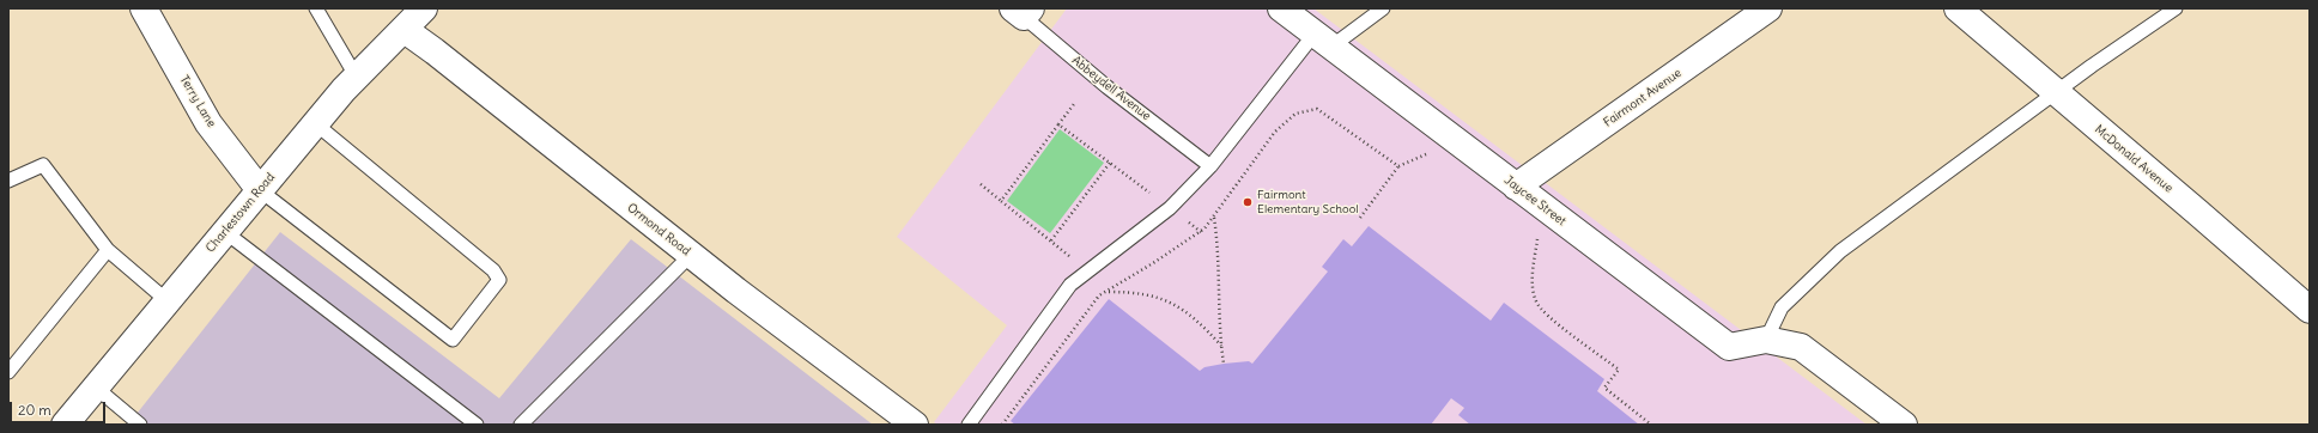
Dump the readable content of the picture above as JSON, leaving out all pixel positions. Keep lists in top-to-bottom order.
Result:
{
  "streets": {
    "street": [
      "Fairmont Avenue",
      "Terry Lane",
      "McDonald Avenue",
      "Jaycee Street",
      "Charlestown Road",
      "Ormond Road"
    ],
    "lane": ["Abbeydell Avenue"]
  },
  "crossings": [
    ["Fairmont Avenue", "Jaycee Street"],
    ["Terry Lane", "Charlestown Road"],
    ["Charlestown Road", "Ormond Road"]
  ],
  "places": ["Fairmont Elementary School"],
  "scale_bar": "20 m"
}
